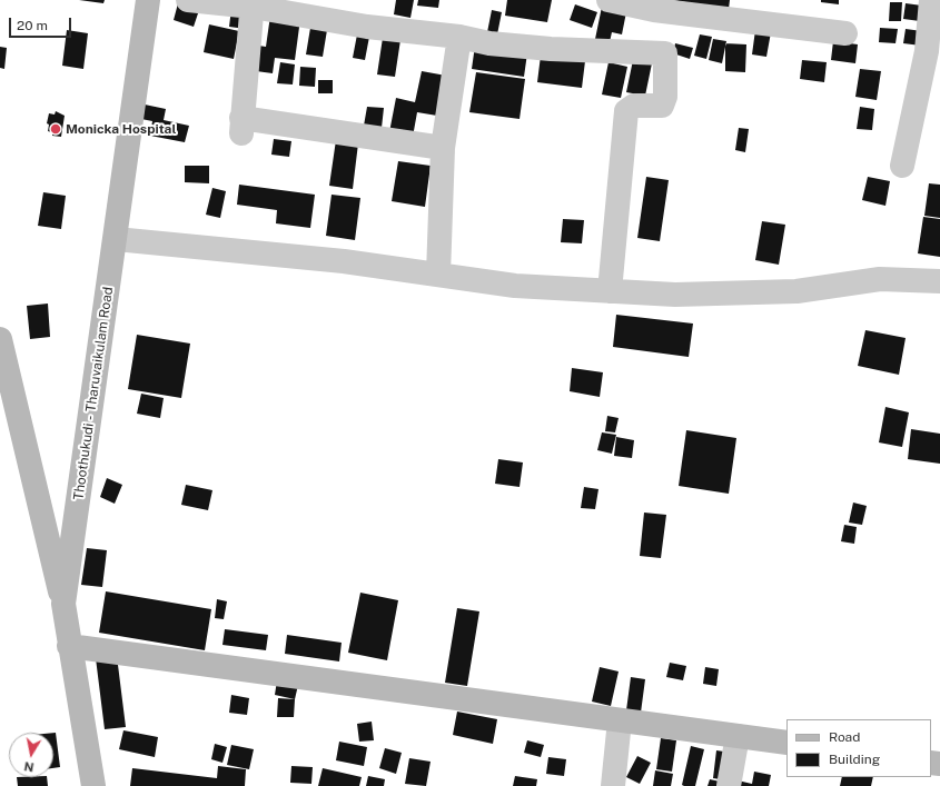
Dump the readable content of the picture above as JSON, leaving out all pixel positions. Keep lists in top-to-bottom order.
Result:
{
  "streets": {
    "main road": ["Thoothukudi - Tharuvaikulam Road"]
  },
  "places": ["Monicka Hospital"],
  "legend": ["Road", "Building"],
  "scale_bar": "20 m",
  "north": "bottom"
}
